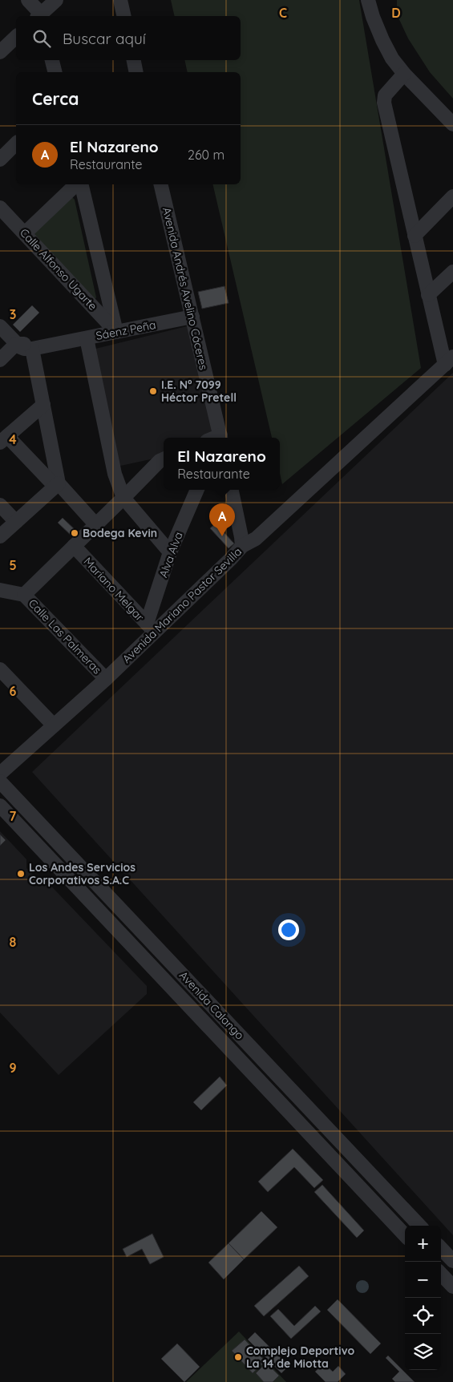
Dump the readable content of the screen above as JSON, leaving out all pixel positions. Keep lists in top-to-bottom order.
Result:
{
  "streets": {
    "street": [
      "Calle Alfonso Ugarte",
      "Avenida Andrés Avelino Cáceres",
      "Sáenz Peña",
      "Alva Alva",
      "Mariano Melgar",
      "Avenida Mariano Pastor Sevilla",
      "Calle Las Palmeras",
      "Avenida Calango"
    ]
  },
  "crossings": [
    ["Calle Alfonso Ugarte", "Sáenz Peña"],
    ["Avenida Andrés Avelino Cáceres", "Sáenz Peña"],
    ["Alva Alva", "Mariano Melgar"],
    ["Alva Alva", "Avenida Mariano Pastor Sevilla"],
    ["Mariano Melgar", "Avenida Mariano Pastor Sevilla"],
    ["Avenida Mariano Pastor Sevilla", "Calle Las Palmeras"]
  ],
  "places": [
    "I.E. N° 7099 Héctor Pretell",
    "Bodega Kevin",
    "Los Andes Servicios Corporativos S.A.C",
    "Complejo Deportivo La 14 de Miotta"
  ],
  "page": {
    "search": "Buscar aquí",
    "heading": "Cerca",
    "list": [
      {
        "mark": "A",
        "name": "El Nazareno",
        "note": "Restaurante",
        "value": "260 m"
      }
    ],
    "popup": ["El Nazareno", "Restaurante"],
    "pins": "A",
    "map_buttons": ["+", "−"]
  },
  "grid": {
    "columns": ["C", "D"],
    "rows": [
      "3",
      "4",
      "5",
      "6",
      "7",
      "8",
      "9"
    ]
  }
}
